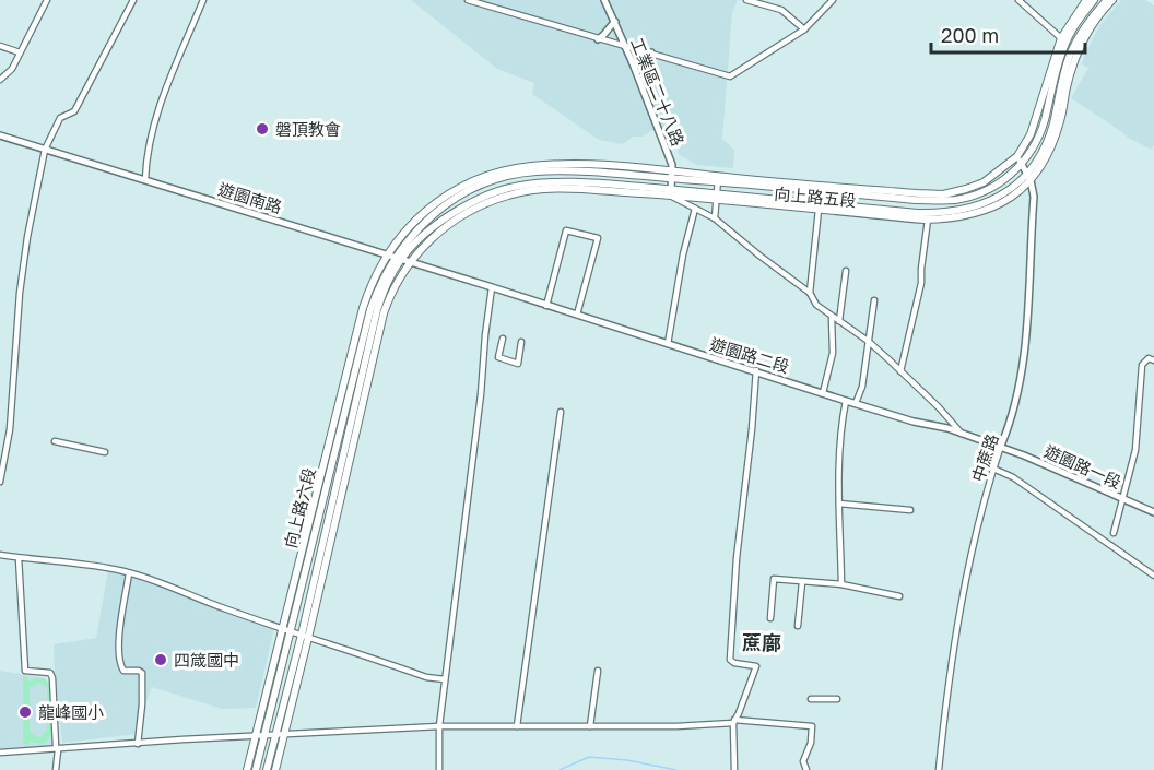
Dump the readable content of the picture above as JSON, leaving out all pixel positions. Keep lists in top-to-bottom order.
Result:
{
  "streets": {
    "main road": ["向上路五段", "向上路六段"],
    "street": [
      "工業區二十八路",
      "遊園南路",
      "遊園路二段",
      "中蔗路",
      "遊園路一段"
    ]
  },
  "crossings": [
    ["工業區二十八路", "向上路五段"],
    ["向上路五段", "遊園南路"],
    ["向上路五段", "中蔗路"],
    ["向上路五段", "向上路六段"],
    ["遊園南路", "遊園路二段"],
    ["遊園南路", "向上路六段"],
    ["遊園路二段", "中蔗路"],
    ["遊園路二段", "遊園路一段"],
    ["中蔗路", "遊園路一段"]
  ],
  "districts": ["蔗廍"],
  "places": ["磐頂教會", "四箴國中", "龍峰國小"],
  "scale_bar": "200 m"
}
